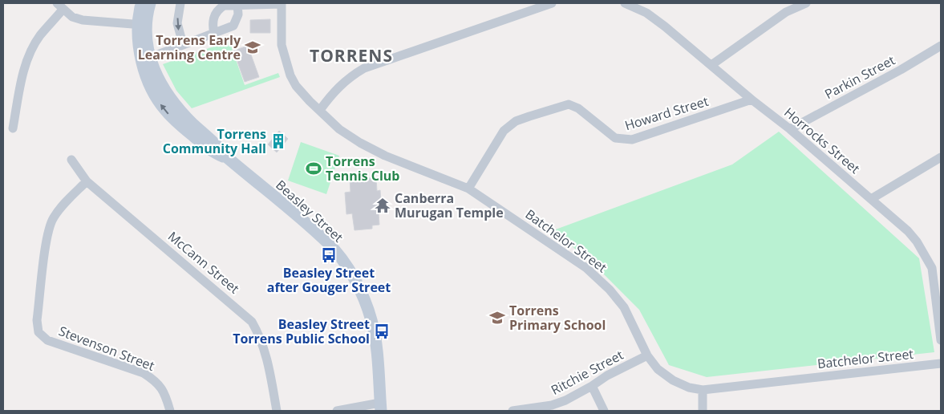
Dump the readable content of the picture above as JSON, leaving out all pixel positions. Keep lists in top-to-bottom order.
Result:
{
  "streets": {
    "main road": ["Beasley Street"],
    "street": [
      "Parkin Street",
      "Howard Street",
      "Horrocks Street",
      "Batchelor Street",
      "McCann Street",
      "Stevenson Street",
      "Ritchie Street"
    ]
  },
  "crossings": [
    ["Parkin Street", "Horrocks Street"],
    ["Howard Street", "Horrocks Street"],
    ["Howard Street", "Batchelor Street"],
    ["Batchelor Street", "Ritchie Street"],
    ["McCann Street", "Stevenson Street"]
  ],
  "districts": ["TORRENS"],
  "places": {
    "school or university": ["Torrens Early Learning Centre", "Torrens Primary School"],
    "building": ["Torrens Community Hall"],
    "sports": ["Torrens Tennis Club"],
    "temple": ["Canberra Murugan Temple"],
    "bus stop": ["Beasley Street after Gouger Street", "Beasley Street Torrens Public School"]
  }
}
